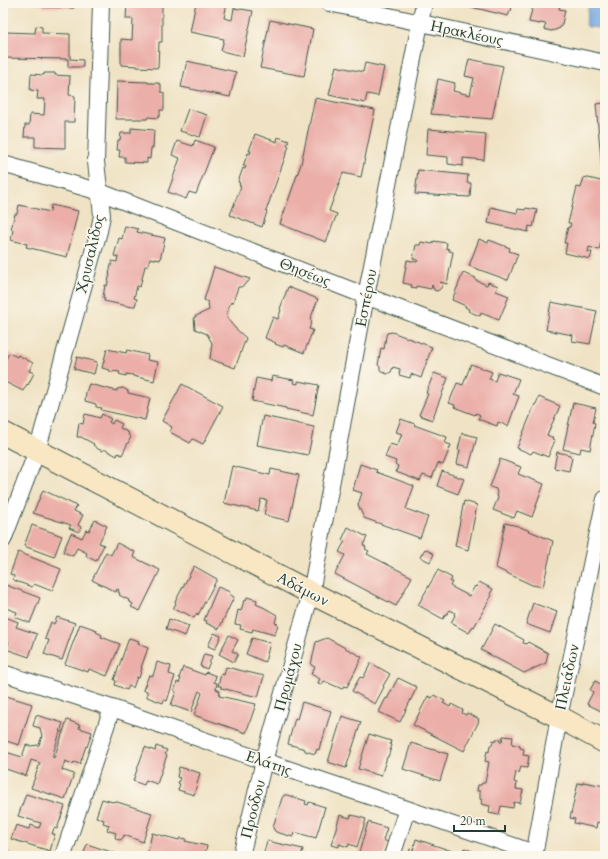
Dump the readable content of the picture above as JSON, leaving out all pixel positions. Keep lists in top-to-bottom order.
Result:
{
  "streets": {
    "street": [
      "Ηρακλέους",
      "Χρυσαλίδος",
      "Θησέως",
      "Εσπέρου",
      "Αδάμων",
      "Προμάχου",
      "Πλειάδων",
      "Ελάτης",
      "Προόδου"
    ]
  },
  "crossings": [
    ["Ηρακλέους", "Εσπέρου"],
    ["Χρυσαλίδος", "Θησέως"],
    ["Χρυσαλίδος", "Αδάμων"],
    ["Θησέως", "Εσπέρου"],
    ["Εσπέρου", "Αδάμων"],
    ["Εσπέρου", "Προμάχου"],
    ["Αδάμων", "Προμάχου"],
    ["Αδάμων", "Πλειάδων"],
    ["Προμάχου", "Ελάτης"],
    ["Προμάχου", "Προόδου"],
    ["Πλειάδων", "Ελάτης"],
    ["Ελάτης", "Προόδου"]
  ],
  "scale_bar": "20 m"
}
